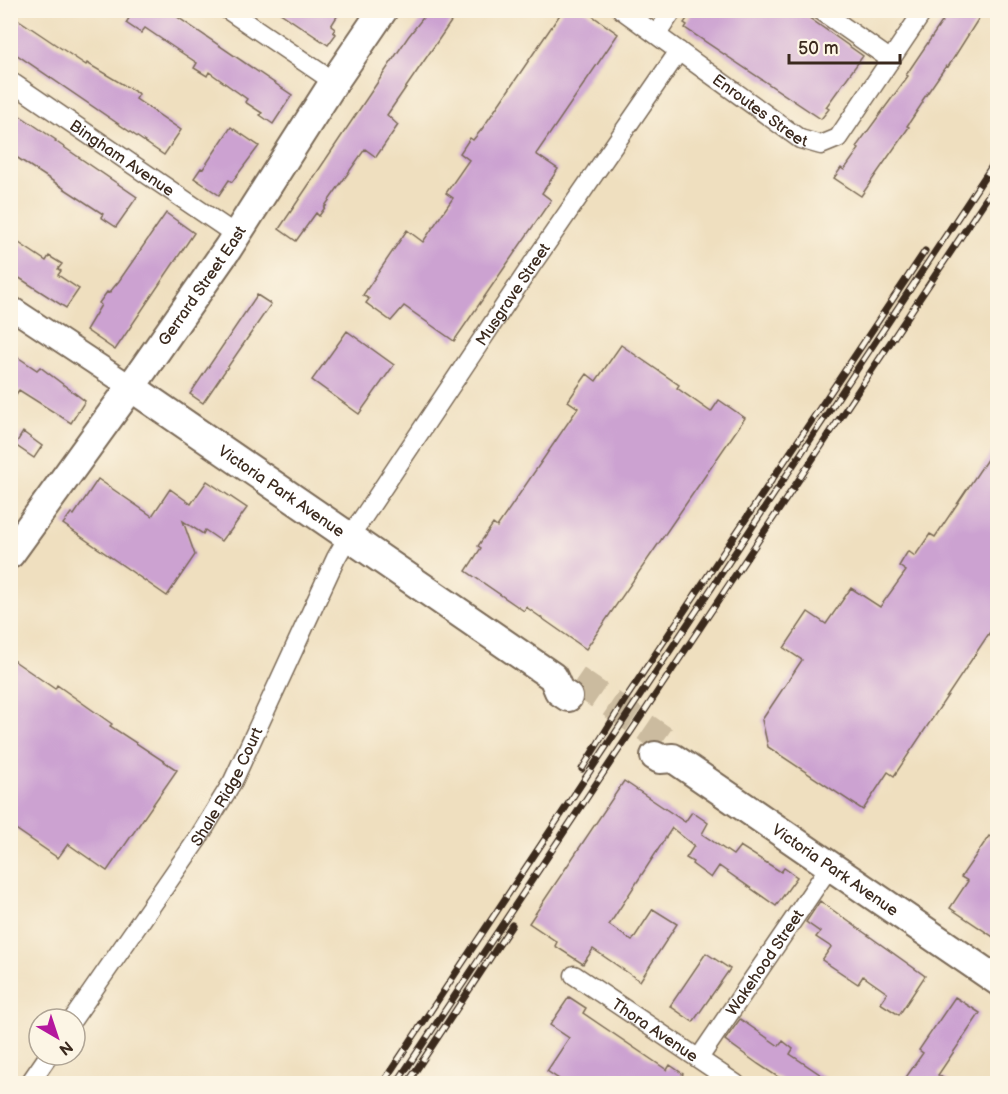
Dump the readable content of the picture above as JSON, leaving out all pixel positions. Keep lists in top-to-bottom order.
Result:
{
  "streets": {
    "main road": ["Gerrard Street East", "Victoria Park Avenue"],
    "street": [
      "Enroutes Street",
      "Bingham Avenue",
      "Musgrave Street",
      "Shale Ridge Court",
      "Wakehood Street",
      "Thora Avenue"
    ]
  },
  "crossings": [
    ["Enroutes Street", "Musgrave Street"],
    ["Bingham Avenue", "Gerrard Street East"],
    ["Gerrard Street East", "Victoria Park Avenue"],
    ["Musgrave Street", "Victoria Park Avenue"],
    ["Musgrave Street", "Shale Ridge Court"],
    ["Victoria Park Avenue", "Shale Ridge Court"],
    ["Victoria Park Avenue", "Wakehood Street"],
    ["Wakehood Street", "Thora Avenue"]
  ],
  "scale_bar": "50 m",
  "north": "bottom right"
}
